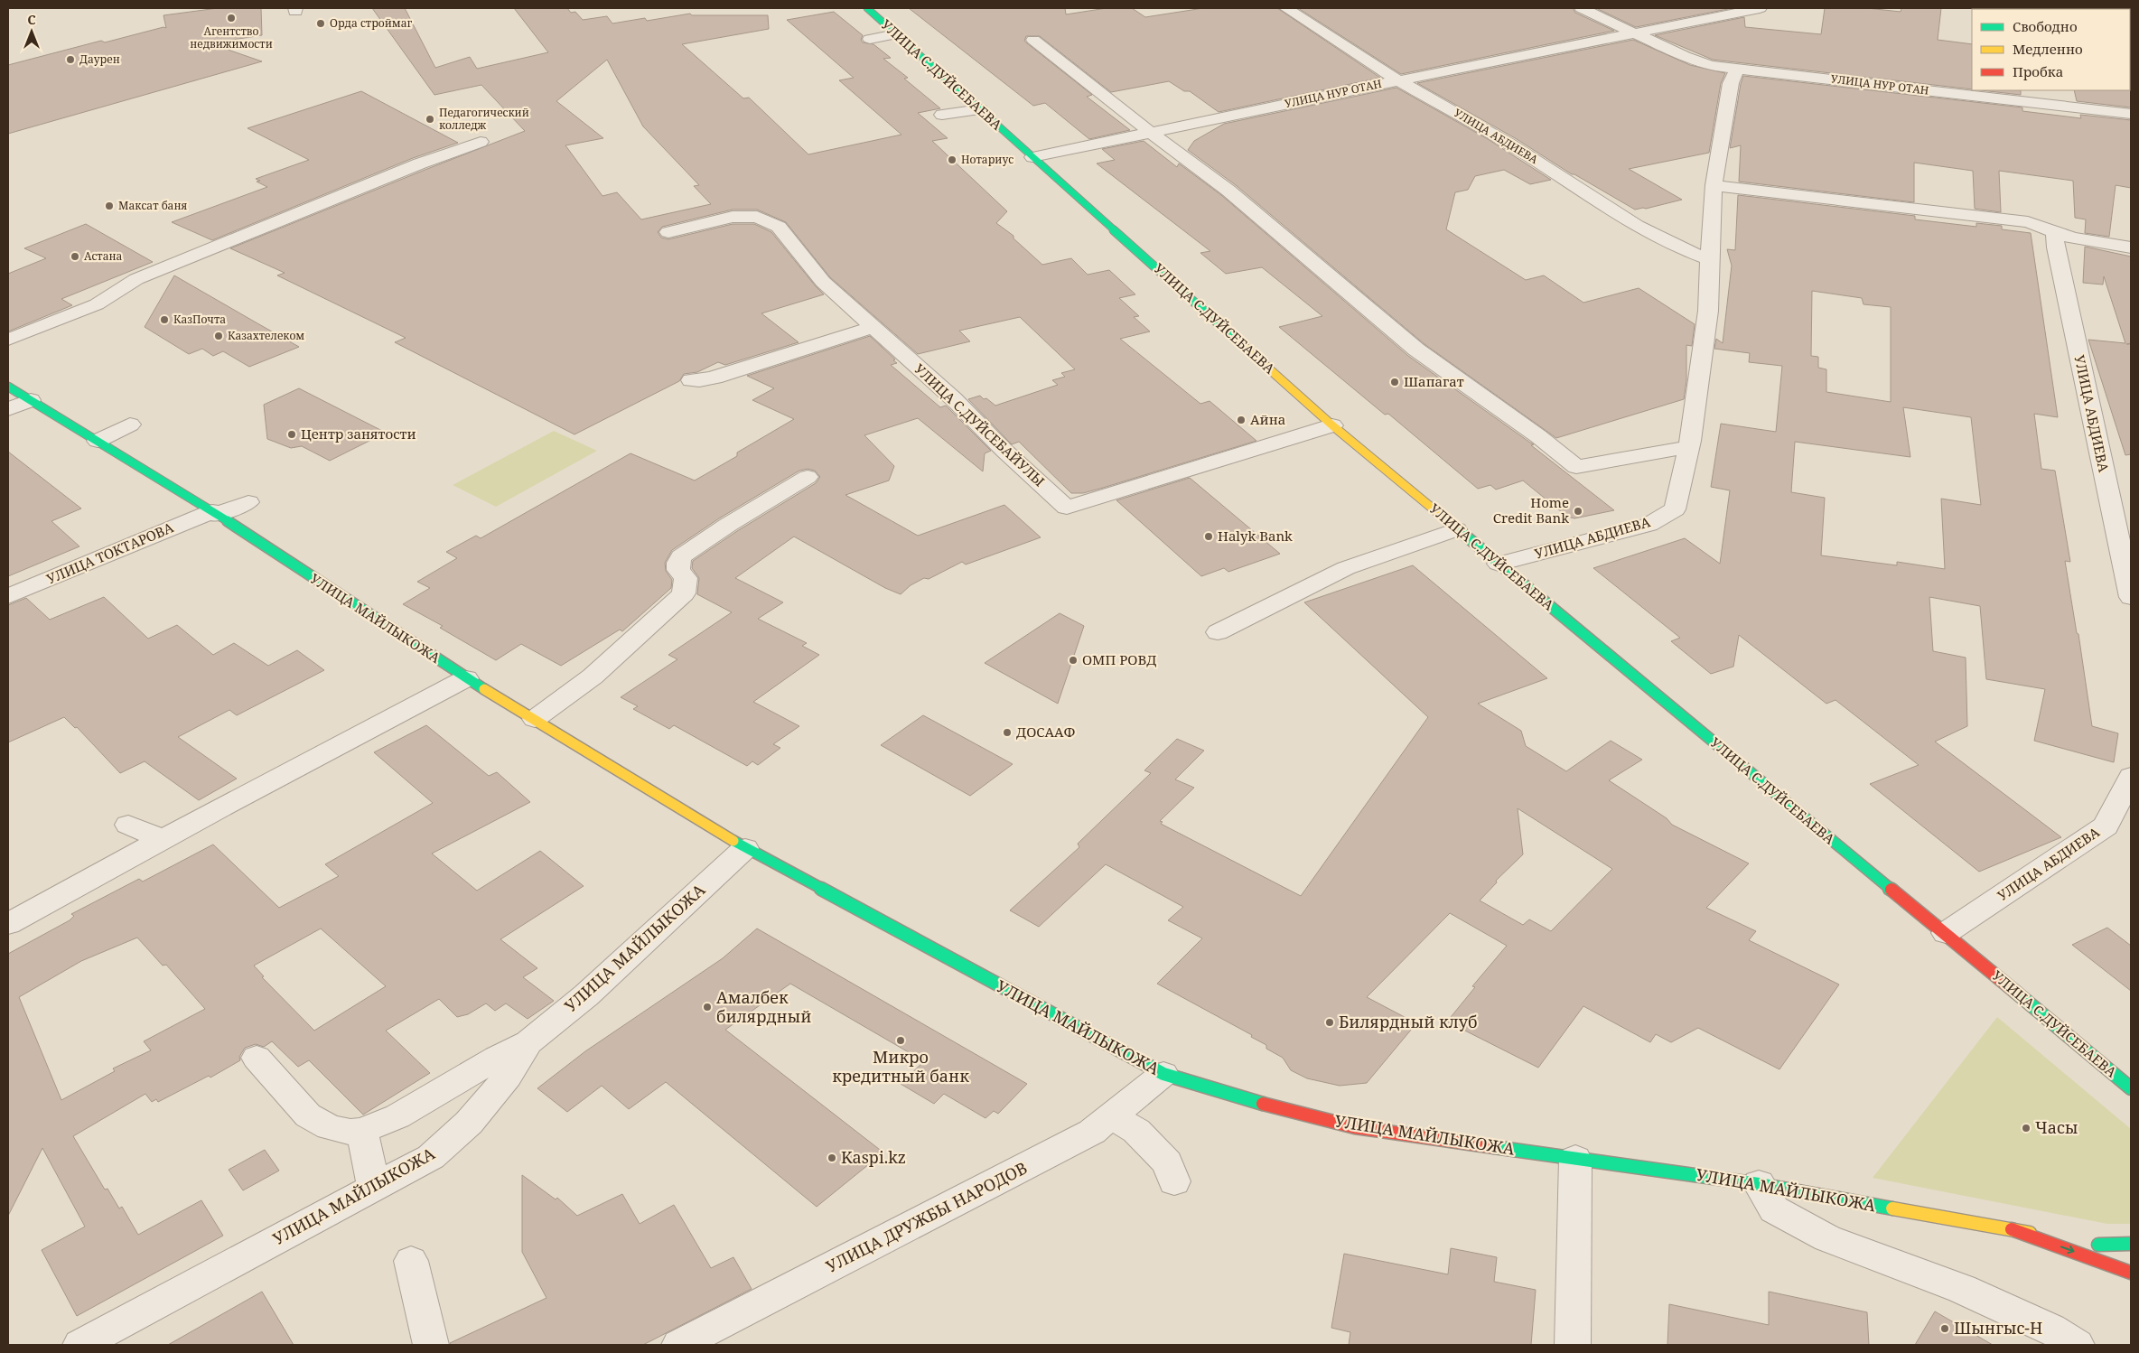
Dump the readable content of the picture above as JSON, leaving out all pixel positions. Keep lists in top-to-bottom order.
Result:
{
  "streets": {
    "main road": ["УЛИЦА С.ДУЙСЕБАЕВА", "УЛИЦА МАЙЛЫКОЖА"],
    "street": [
      "УЛИЦА НУР ОТАН",
      "УЛИЦА АБДИЕВА",
      "УЛИЦА С.ДУЙСЕБАЙУЛЫ",
      "УЛИЦА ТОКТАРОВА",
      "УЛИЦА ДРУЖБЫ НАРОДОВ"
    ]
  },
  "crossings": [
    ["УЛИЦА С.ДУЙСЕБАЕВА", "УЛИЦА НУР ОТАН"],
    ["УЛИЦА С.ДУЙСЕБАЕВА", "УЛИЦА АБДИЕВА"],
    ["УЛИЦА С.ДУЙСЕБАЕВА", "УЛИЦА С.ДУЙСЕБАЙУЛЫ"],
    ["УЛИЦА НУР ОТАН", "УЛИЦА АБДИЕВА"],
    ["УЛИЦА ТОКТАРОВА", "УЛИЦА МАЙЛЫКОЖА"],
    ["УЛИЦА МАЙЛЫКОЖА", "УЛИЦА ДРУЖБЫ НАРОДОВ"]
  ],
  "places": [
    "Агентство недвижимости",
    "Орда строймаг",
    "Даурен",
    "Педагогический колледж",
    "Нотариус",
    "Максат баня",
    "Астана",
    "КазПочта",
    "Казахтелеком",
    "Шапагат",
    "Айна",
    "Центр занятости",
    "Home Credit Bank",
    "Halyk Bank",
    "ОМП РОВД",
    "ДОСААФ",
    "Амалбек билярдный",
    "Билярдный клуб",
    "Микро кредитный банк",
    "Часы",
    "Kaspi.kz",
    "Шынгыс-Н"
  ],
  "legend": ["Свободно", "Медленно", "Пробка"],
  "north": "top"
}
